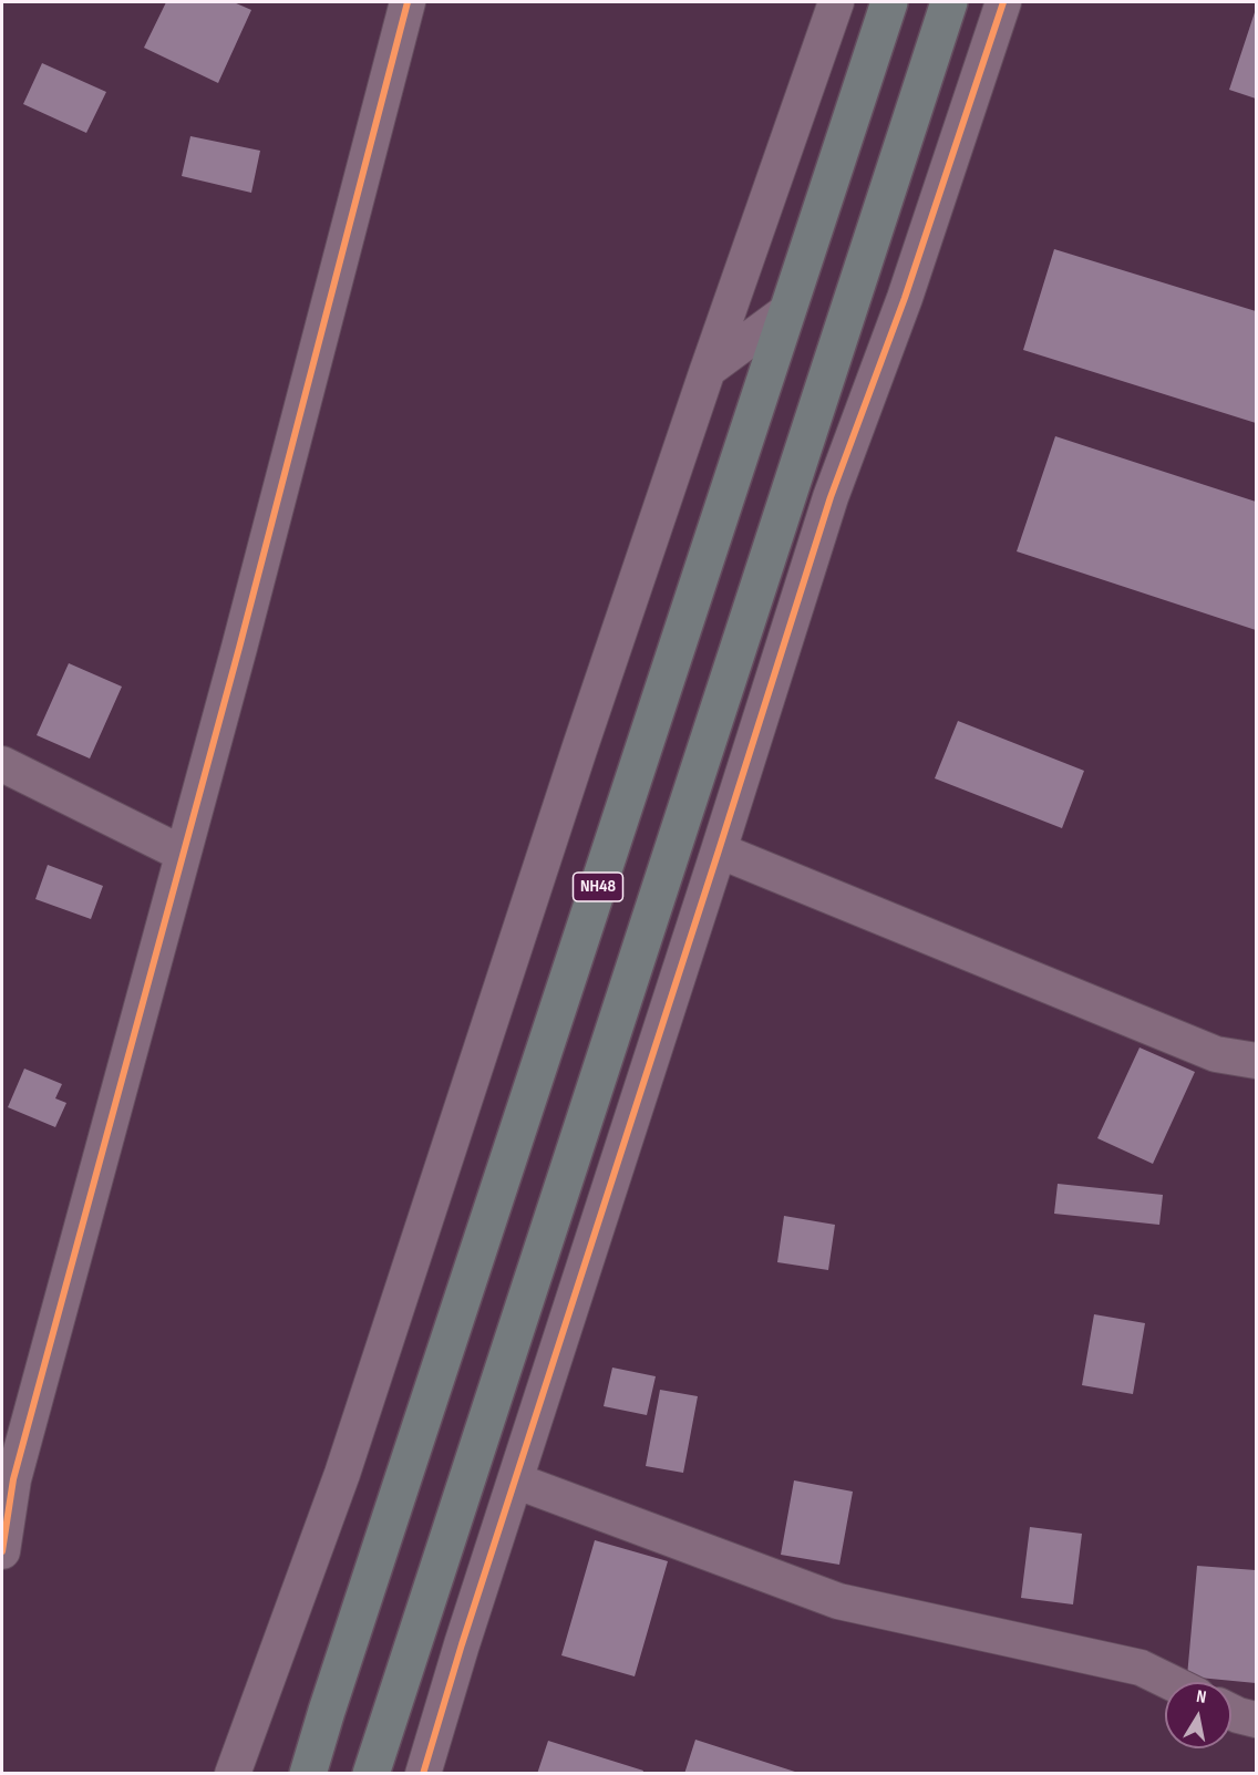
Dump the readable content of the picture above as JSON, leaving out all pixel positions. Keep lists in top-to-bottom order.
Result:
{
  "streets": {
    "highway": ["NH48"]
  },
  "north": "top"
}
